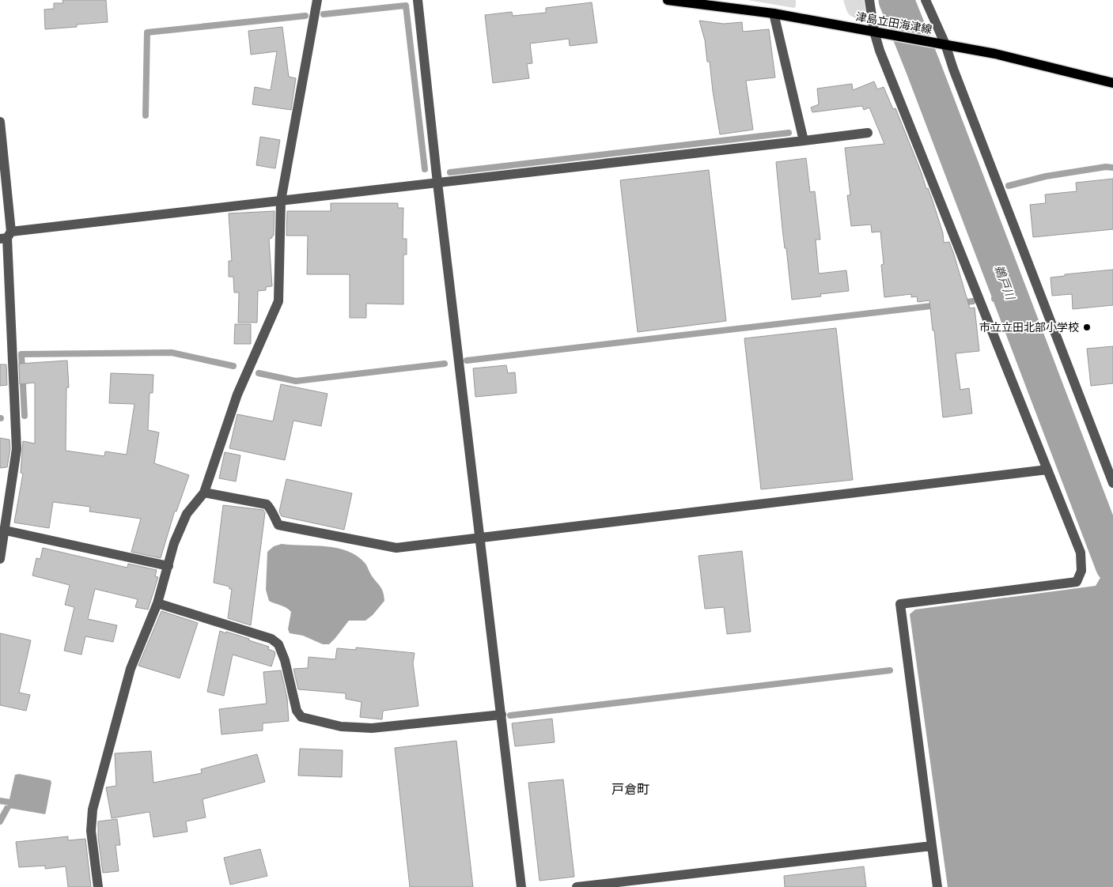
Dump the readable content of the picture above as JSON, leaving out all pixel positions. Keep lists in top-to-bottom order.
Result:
{
  "streets": {
    "main road": ["津島立田海津線"]
  },
  "districts": ["戸倉町"],
  "water": ["鵜戸川"],
  "places": ["市立立田北部小学校"]
}
